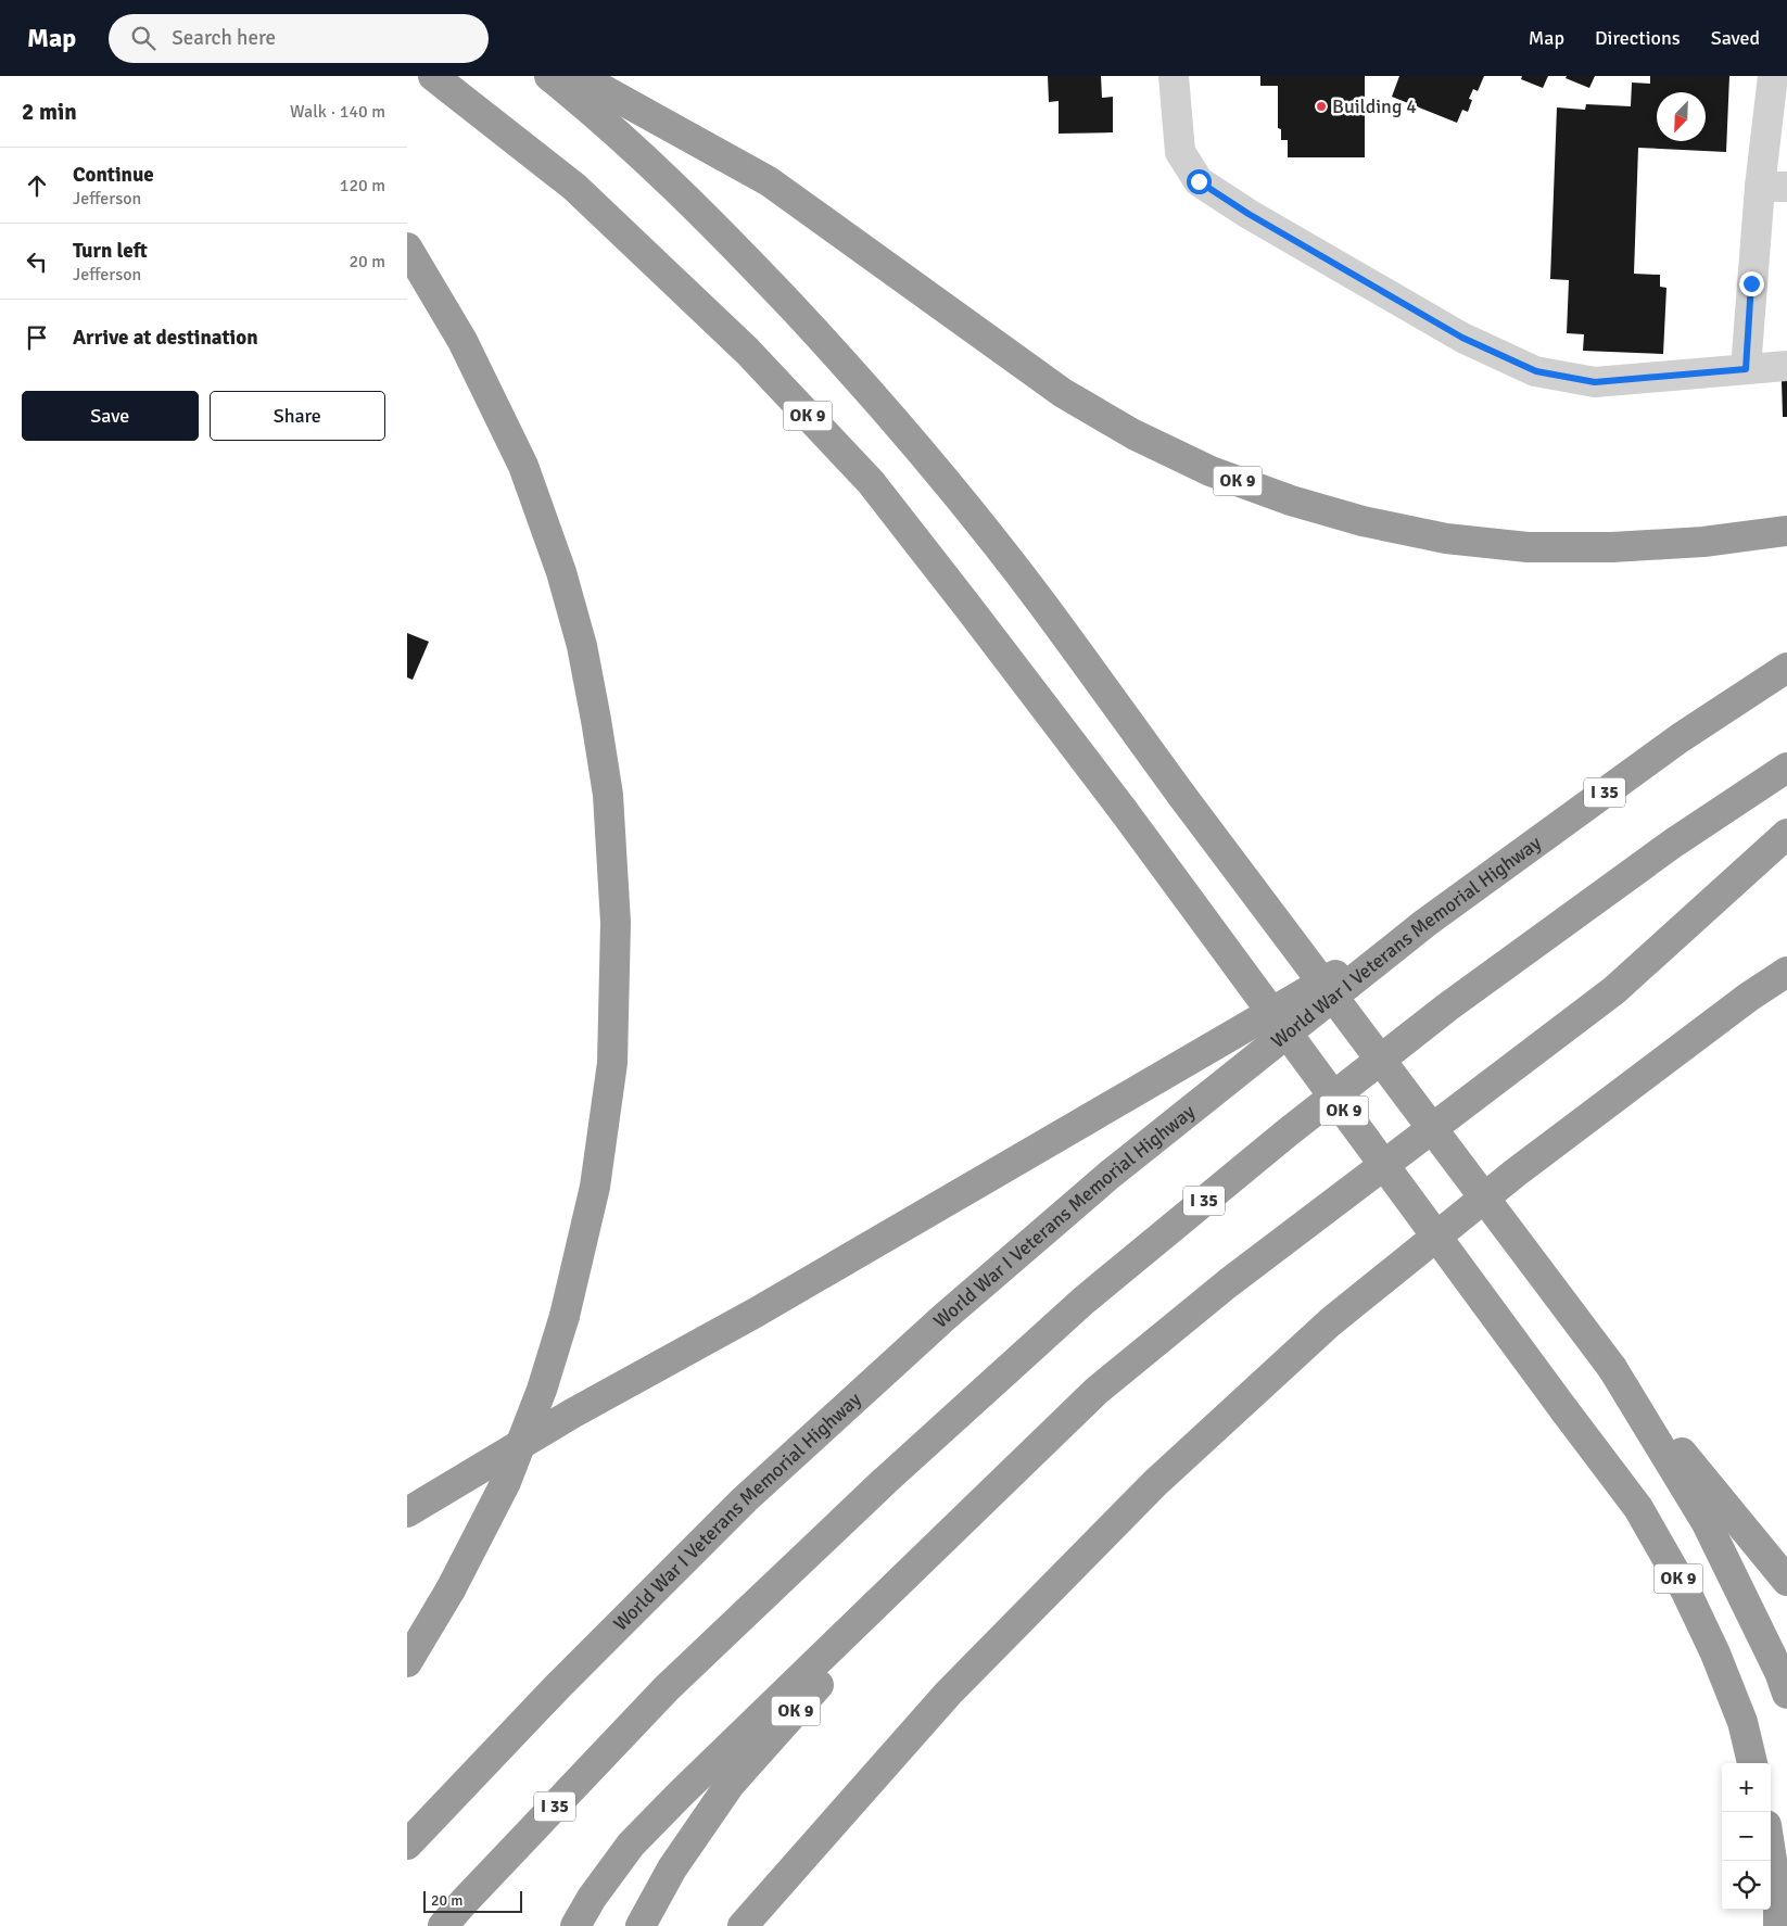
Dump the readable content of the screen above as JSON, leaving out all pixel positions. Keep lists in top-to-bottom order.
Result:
{
  "streets": {
    "highway": ["OK 9", "I 35", "World War I Veterans Memorial Highway"]
  },
  "places": ["Building 4"],
  "scale_bar": "20 m",
  "north": "bottom left",
  "page": {
    "header": "Map",
    "search": "Search here",
    "nav": ["Map", "Directions", "Saved"],
    "heading": ["2 min", "Walk · 140 m"],
    "list": [
      ["Continue", "Jefferson", "120 m"],
      ["Turn left", "Jefferson", "20 m"],
      "Arrive at destination"
    ],
    "buttons": ["Save", "Share"],
    "map_buttons": ["+", "−"],
    "scale": "20 m"
  }
}
